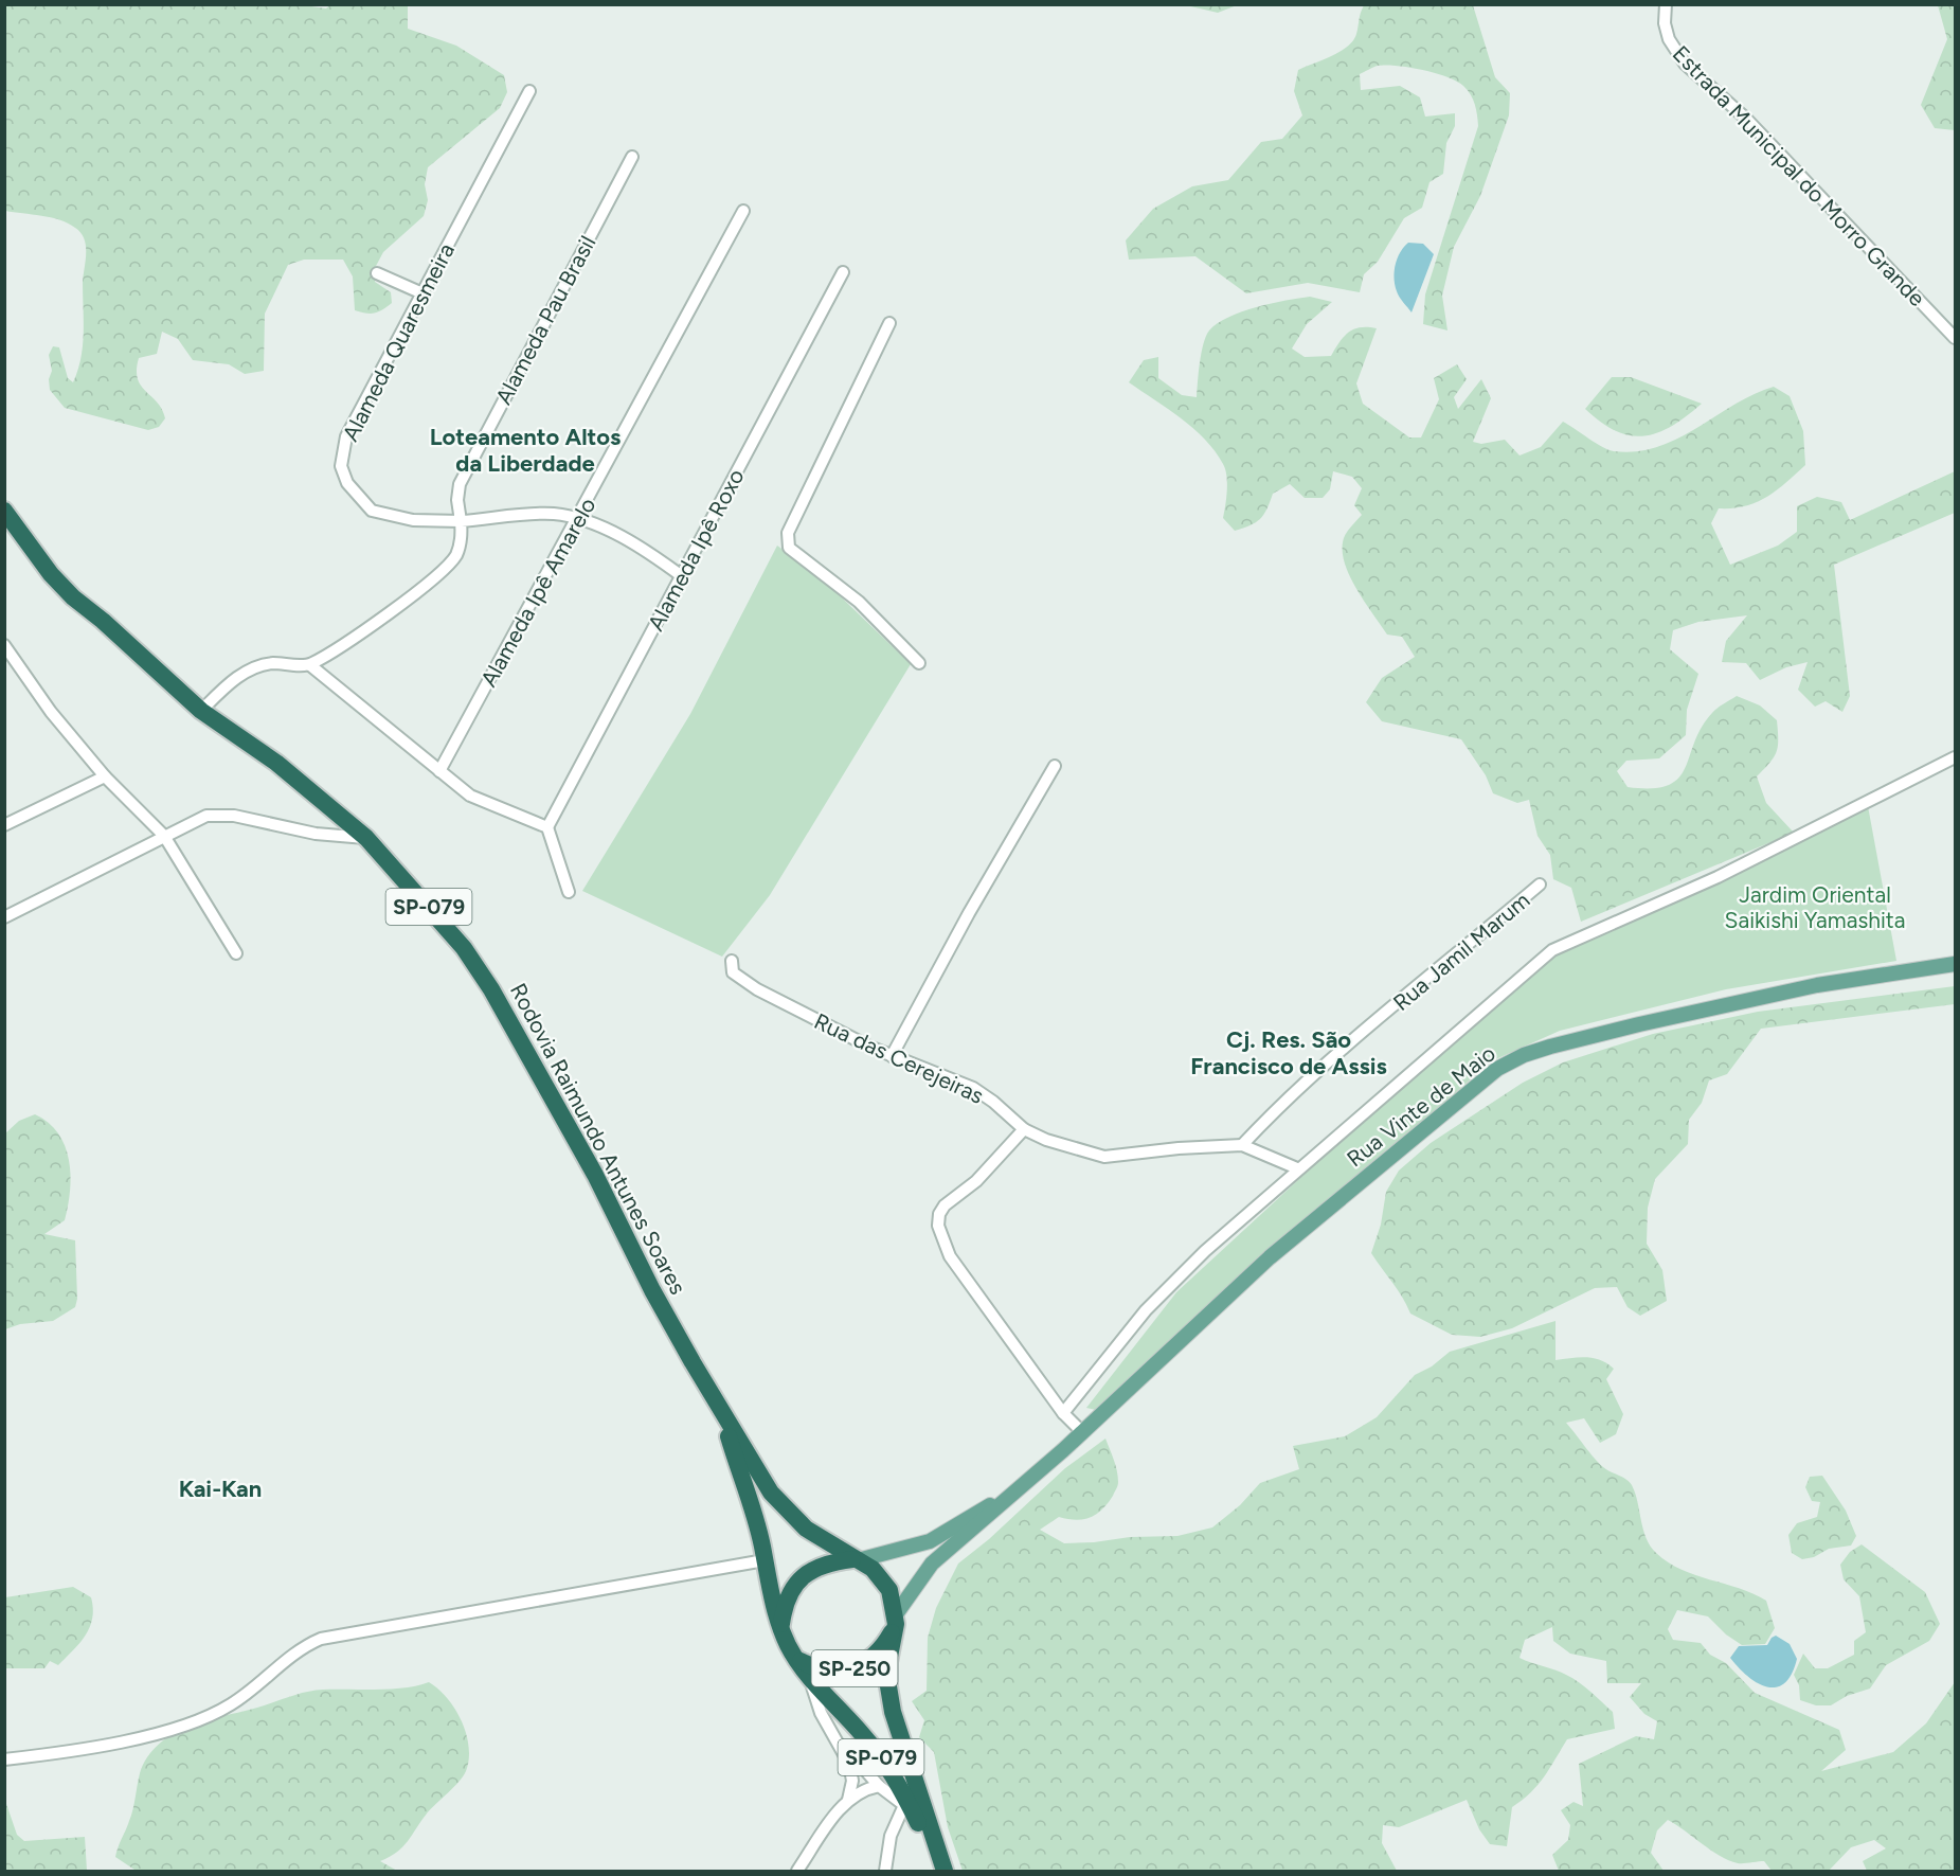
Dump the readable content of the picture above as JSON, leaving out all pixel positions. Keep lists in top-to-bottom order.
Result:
{
  "streets": {
    "highway": ["SP-079", "Rodovia Raimundo Antunes Soares", "SP-250"],
    "main road": ["Rua Vinte de Maio"],
    "street": [
      "Estrada Municipal do Morro Grande",
      "Alameda Pau Brasil",
      "Alameda Quaresmeira",
      "Alameda Ipê Roxo",
      "Alameda Ipê Amarelo",
      "Rua Jamil Marum",
      "Rua das Cerejeiras"
    ]
  },
  "crossings": [
    ["Alameda Pau Brasil", "Alameda Quaresmeira"],
    ["Alameda Quaresmeira", "Alameda Ipê Roxo"],
    ["Alameda Quaresmeira", "Alameda Ipê Amarelo"],
    ["SP-079", "Rua Vinte de Maio"],
    ["SP-079", "Rodovia Raimundo Antunes Soares"],
    ["SP-079", "SP-250"],
    ["Rua Jamil Marum", "Rua das Cerejeiras"],
    ["Rua Vinte de Maio", "SP-250"]
  ],
  "districts": ["Loteamento Altos da Liberdade", "Cj. Res. São Francisco de Assis", "Kai-Kan"],
  "parks": ["Jardim Oriental Saikishi Yamashita"]
}
